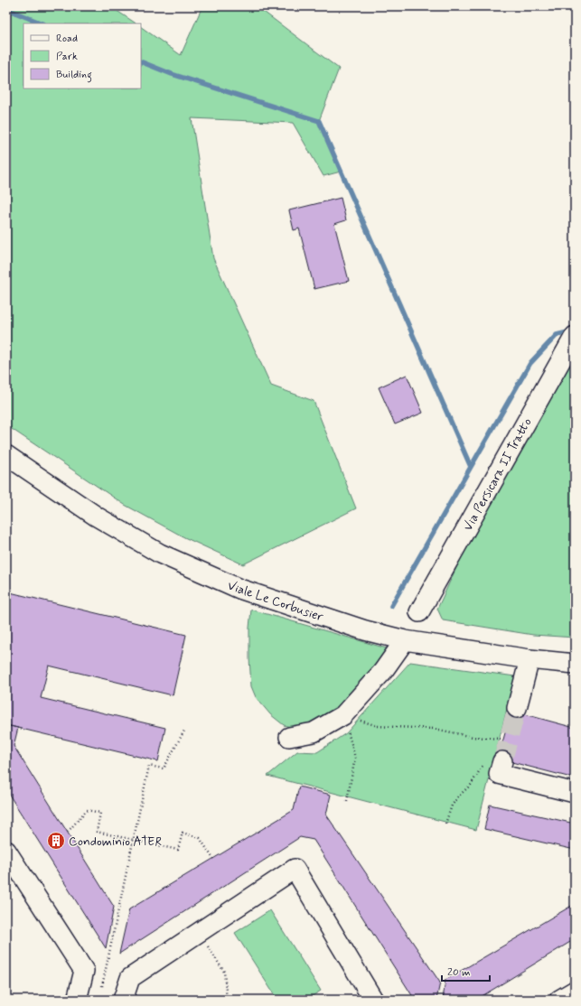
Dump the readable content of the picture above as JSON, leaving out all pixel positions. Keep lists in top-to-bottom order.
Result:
{
  "streets": {
    "street": ["Via Persicara II Tratto", "Viale Le Corbusier"]
  },
  "places": {
    "building": ["Condominio ATER"]
  },
  "legend": ["Road", "Park", "Building"],
  "scale_bar": "20 m"
}
